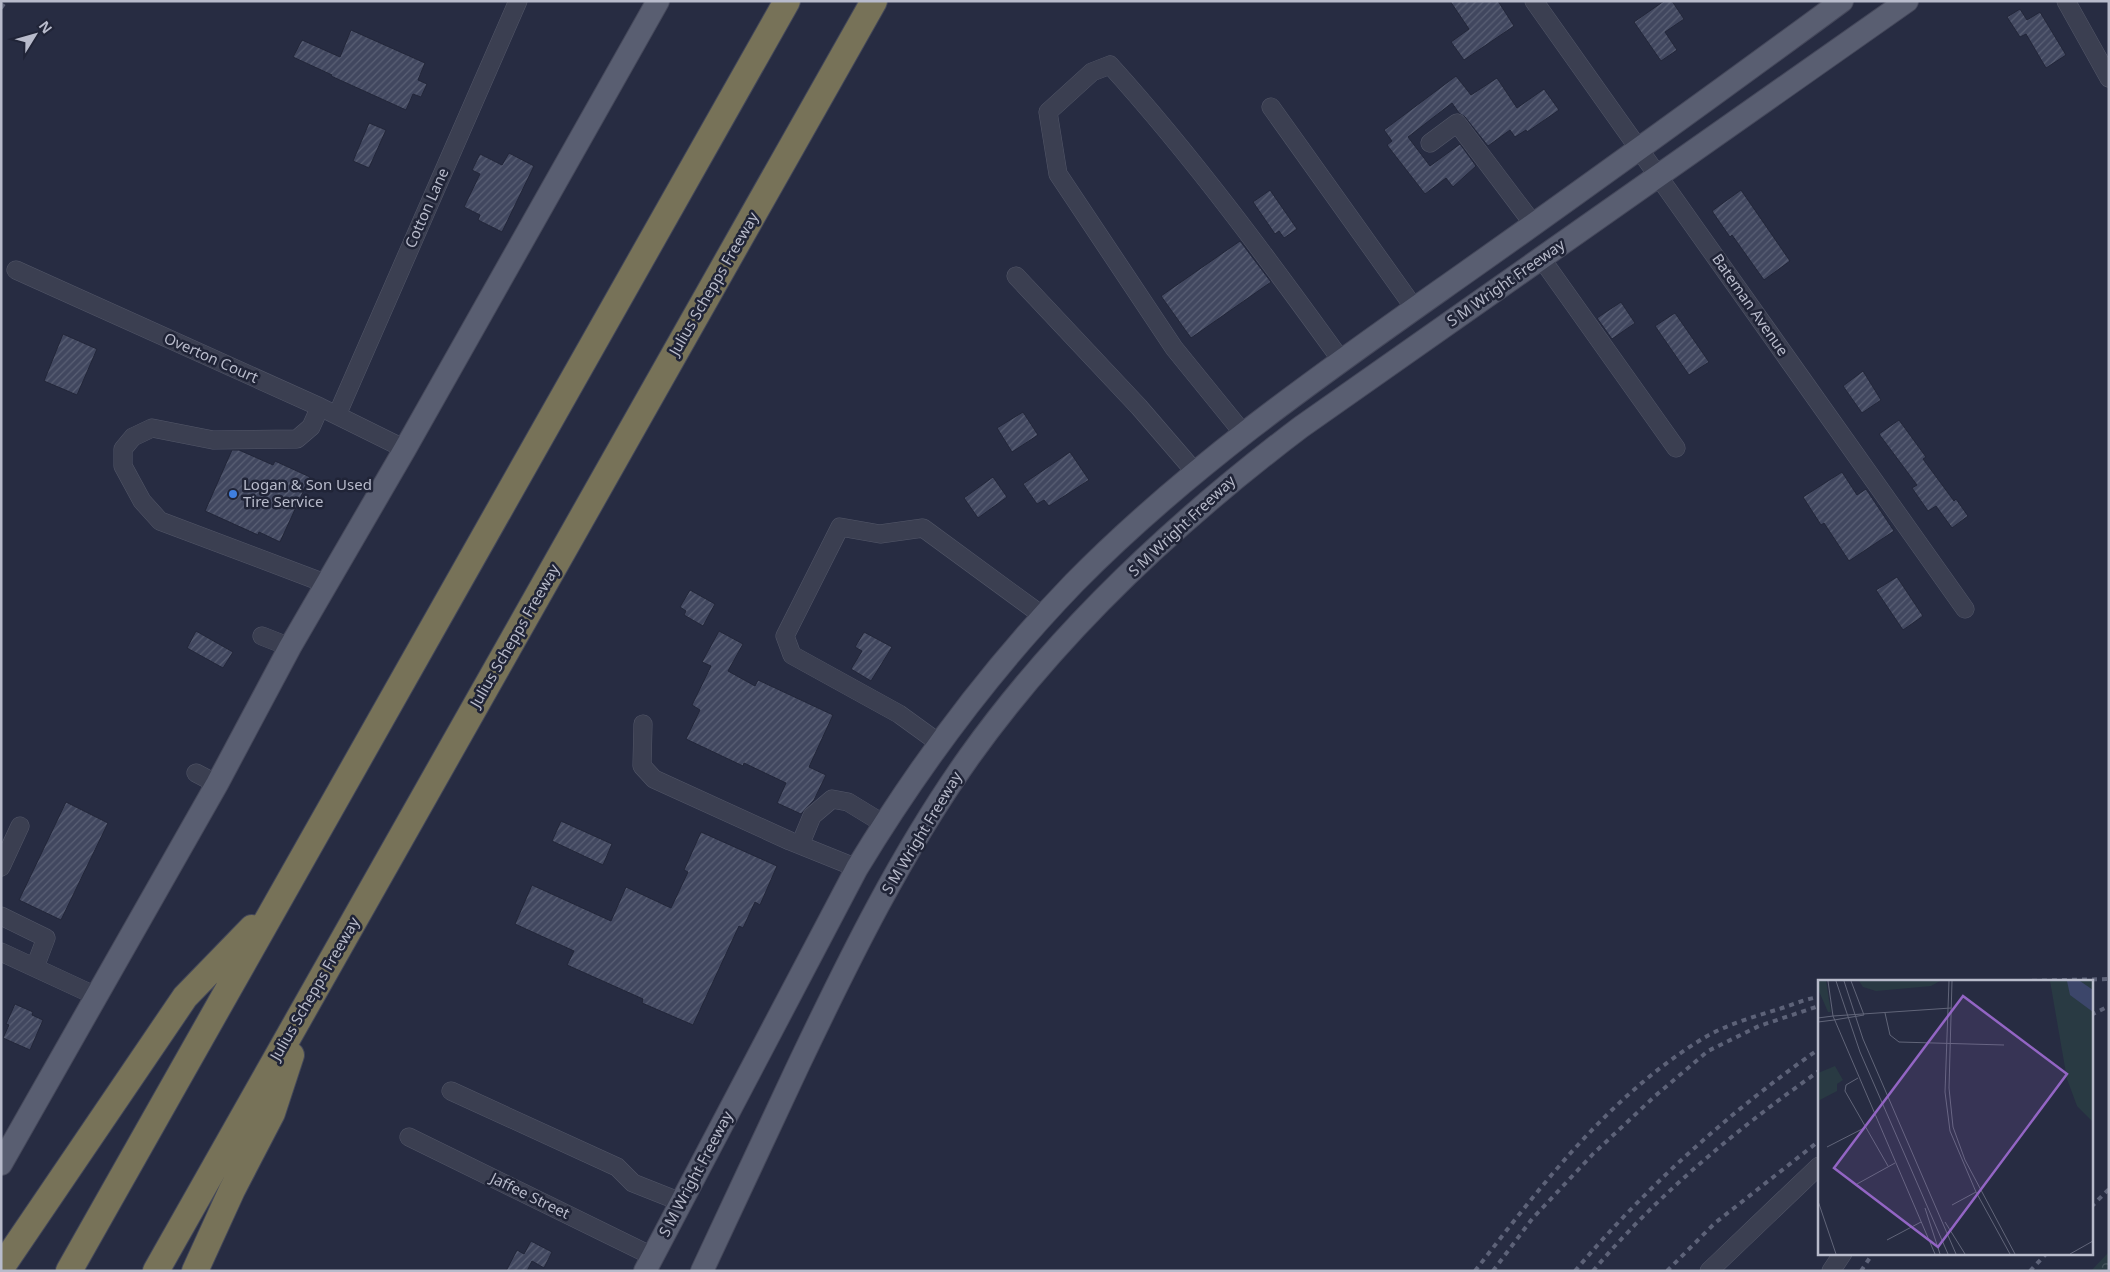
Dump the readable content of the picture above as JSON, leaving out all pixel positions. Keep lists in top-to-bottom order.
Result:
{
  "streets": {
    "highway": ["Julius Schepps Freeway"],
    "main road": ["S M Wright Freeway"],
    "street": [
      "Cotton Lane",
      "Bateman Avenue",
      "Overton Court",
      "Jaffee Street"
    ]
  },
  "crossings": [
    ["Cotton Lane", "Overton Court"],
    ["S M Wright Freeway", "Bateman Avenue"],
    ["S M Wright Freeway", "Jaffee Street"]
  ],
  "places": ["Logan & Son Used Tire Service"],
  "north": "top right"
}
